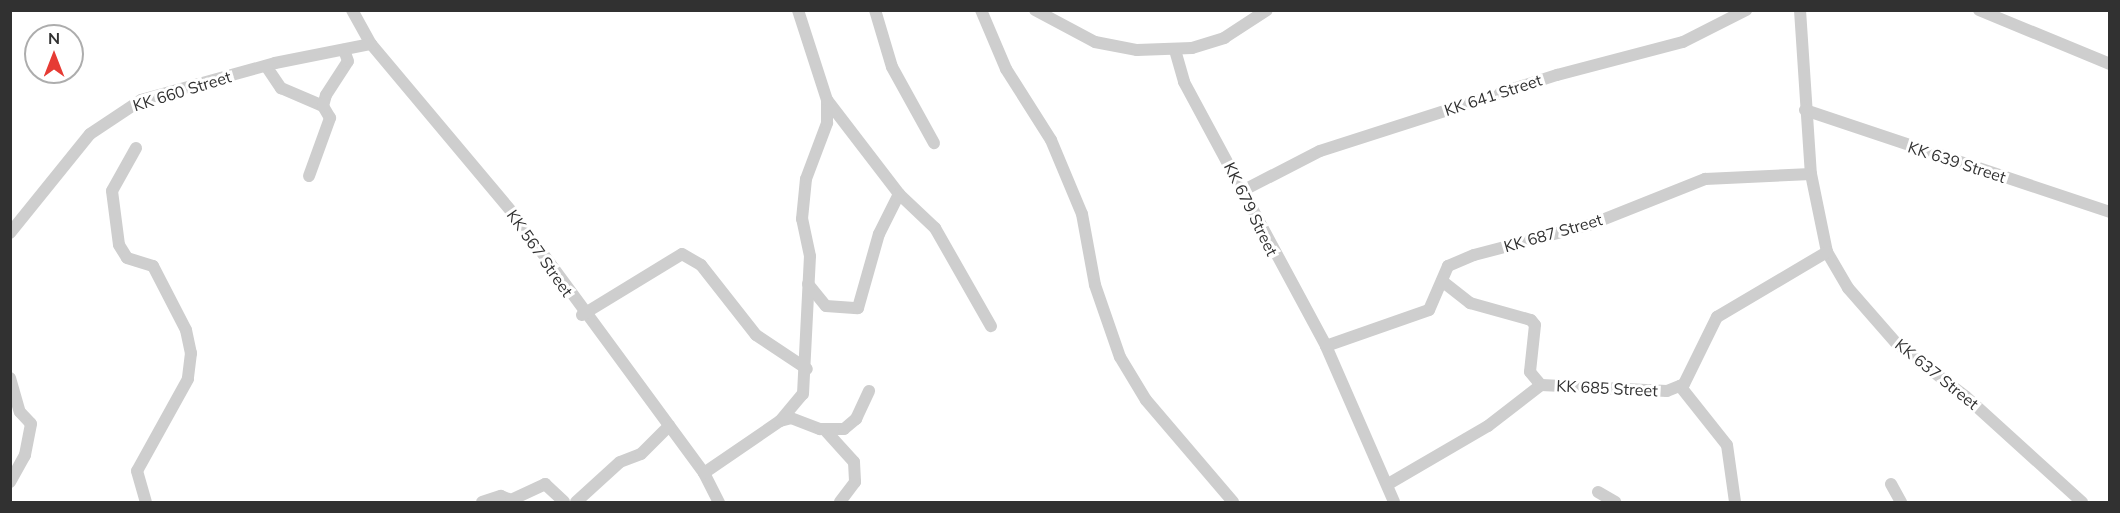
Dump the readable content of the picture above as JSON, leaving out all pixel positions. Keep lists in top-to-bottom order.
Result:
{
  "streets": {
    "street": [
      "KK 660 Street",
      "KK 641 Street",
      "KK 639 Street",
      "KK 679 Street",
      "KK 687 Street",
      "KK 567 Street",
      "KK 637 Street",
      "KK 685 Street"
    ]
  },
  "crossings": [
    ["KK 660 Street", "KK 567 Street"],
    ["KK 641 Street", "KK 679 Street"],
    ["KK 639 Street", "KK 637 Street"],
    ["KK 679 Street", "KK 687 Street"],
    ["KK 679 Street", "KK 685 Street"],
    ["KK 687 Street", "KK 637 Street"],
    ["KK 637 Street", "KK 685 Street"]
  ],
  "north": "top"
}
